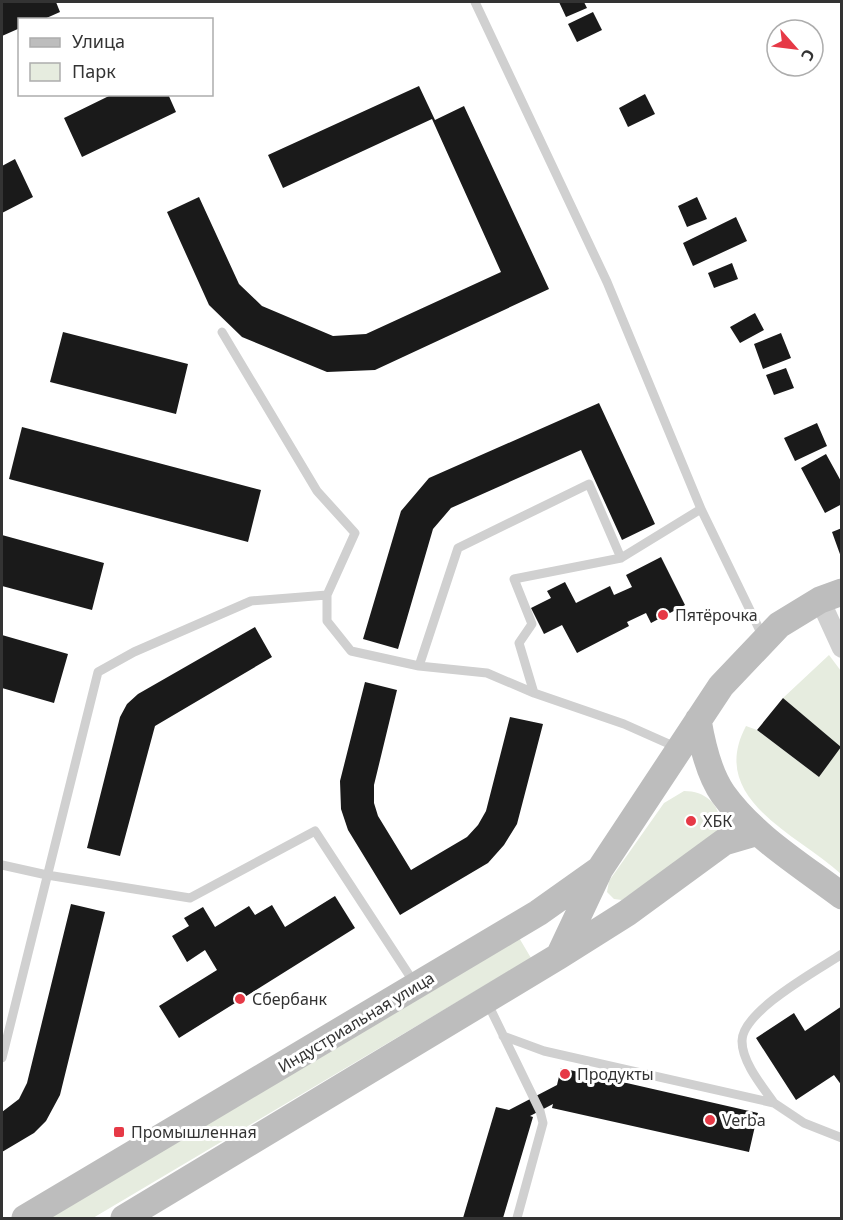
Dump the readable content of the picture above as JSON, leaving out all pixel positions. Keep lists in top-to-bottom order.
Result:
{
  "streets": {
    "main road": ["Индустриальная улица"]
  },
  "places": {
    "other": [
      "Пятёрочка",
      "ХБК",
      "Сбербанк",
      "Продукты",
      "Verba"
    ],
    "transit": ["Промышленная"]
  },
  "legend": ["Улица", "Парк"],
  "north": "bottom right"
}
